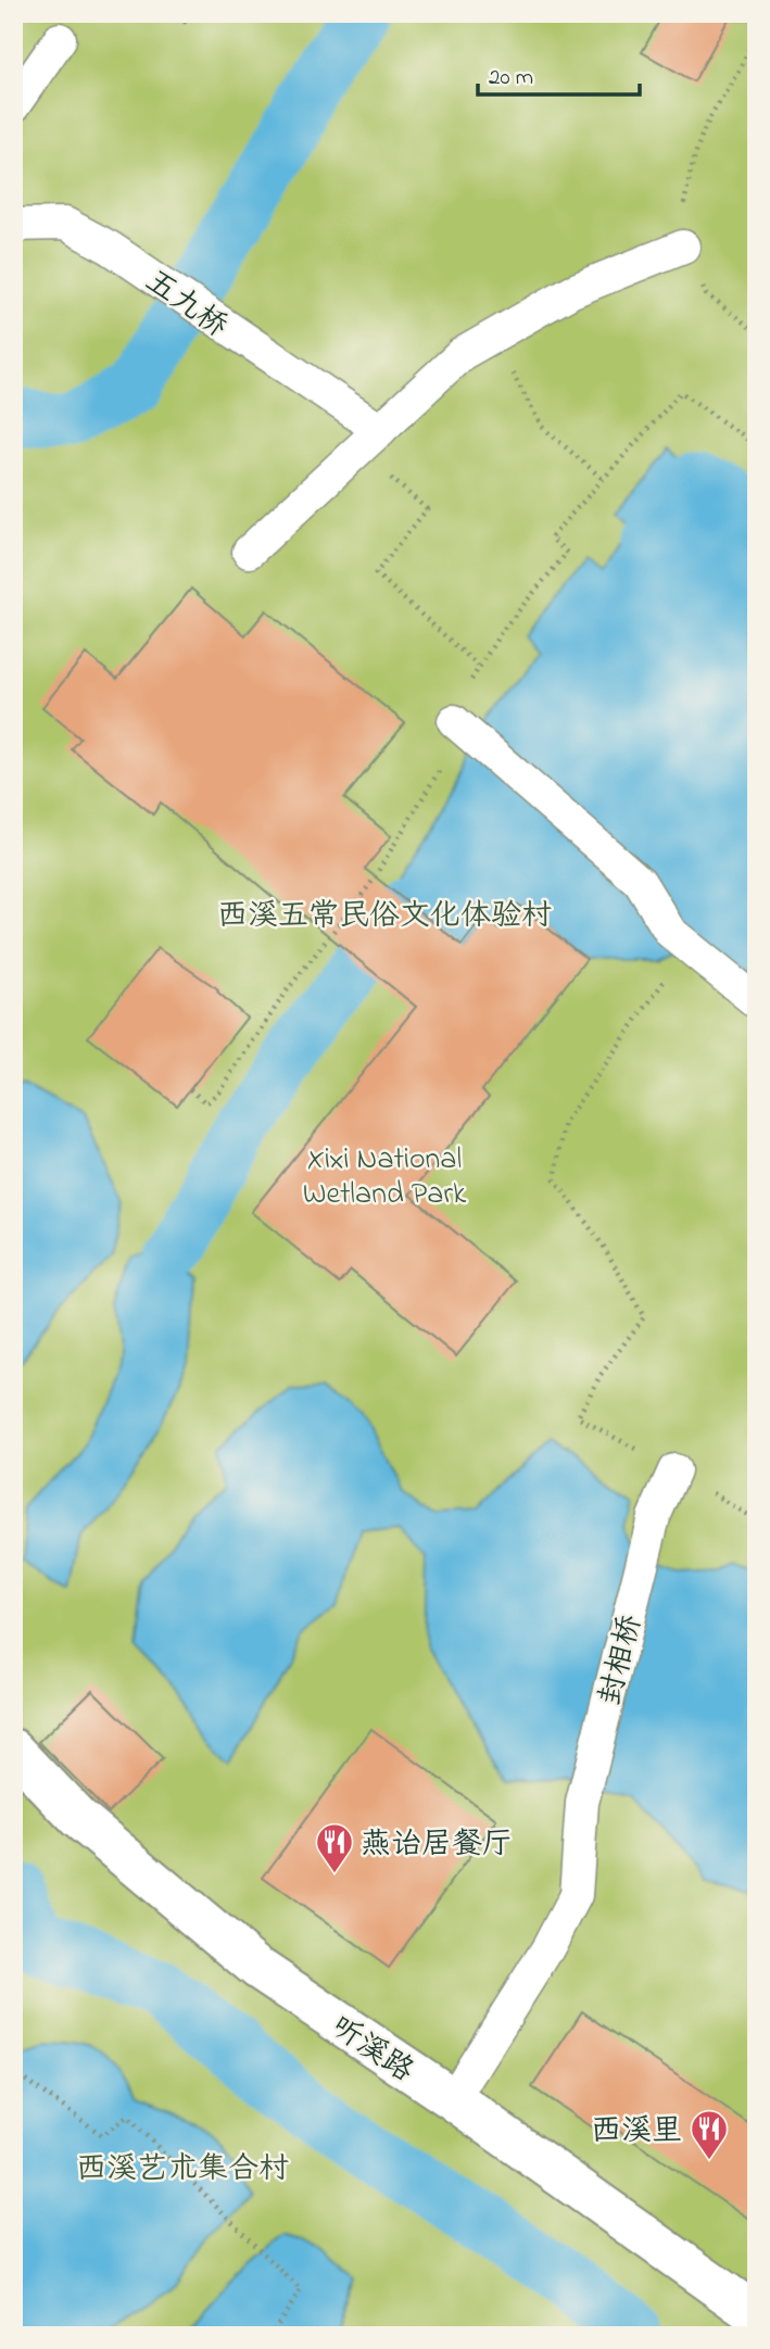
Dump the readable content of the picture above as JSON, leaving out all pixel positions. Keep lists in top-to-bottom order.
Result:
{
  "streets": {
    "street": ["听溪路"],
    "lane": ["五九桥", "封相桥"]
  },
  "crossings": [
    ["封相桥", "听溪路"]
  ],
  "parks": ["西溪五常民俗文化体验村", "Xixi National Wetland Park", "西溪艺术集合村"],
  "places": {
    "restaurant": ["燕诒居餐厅", "西溪里"]
  },
  "scale_bar": "20 m"
}
